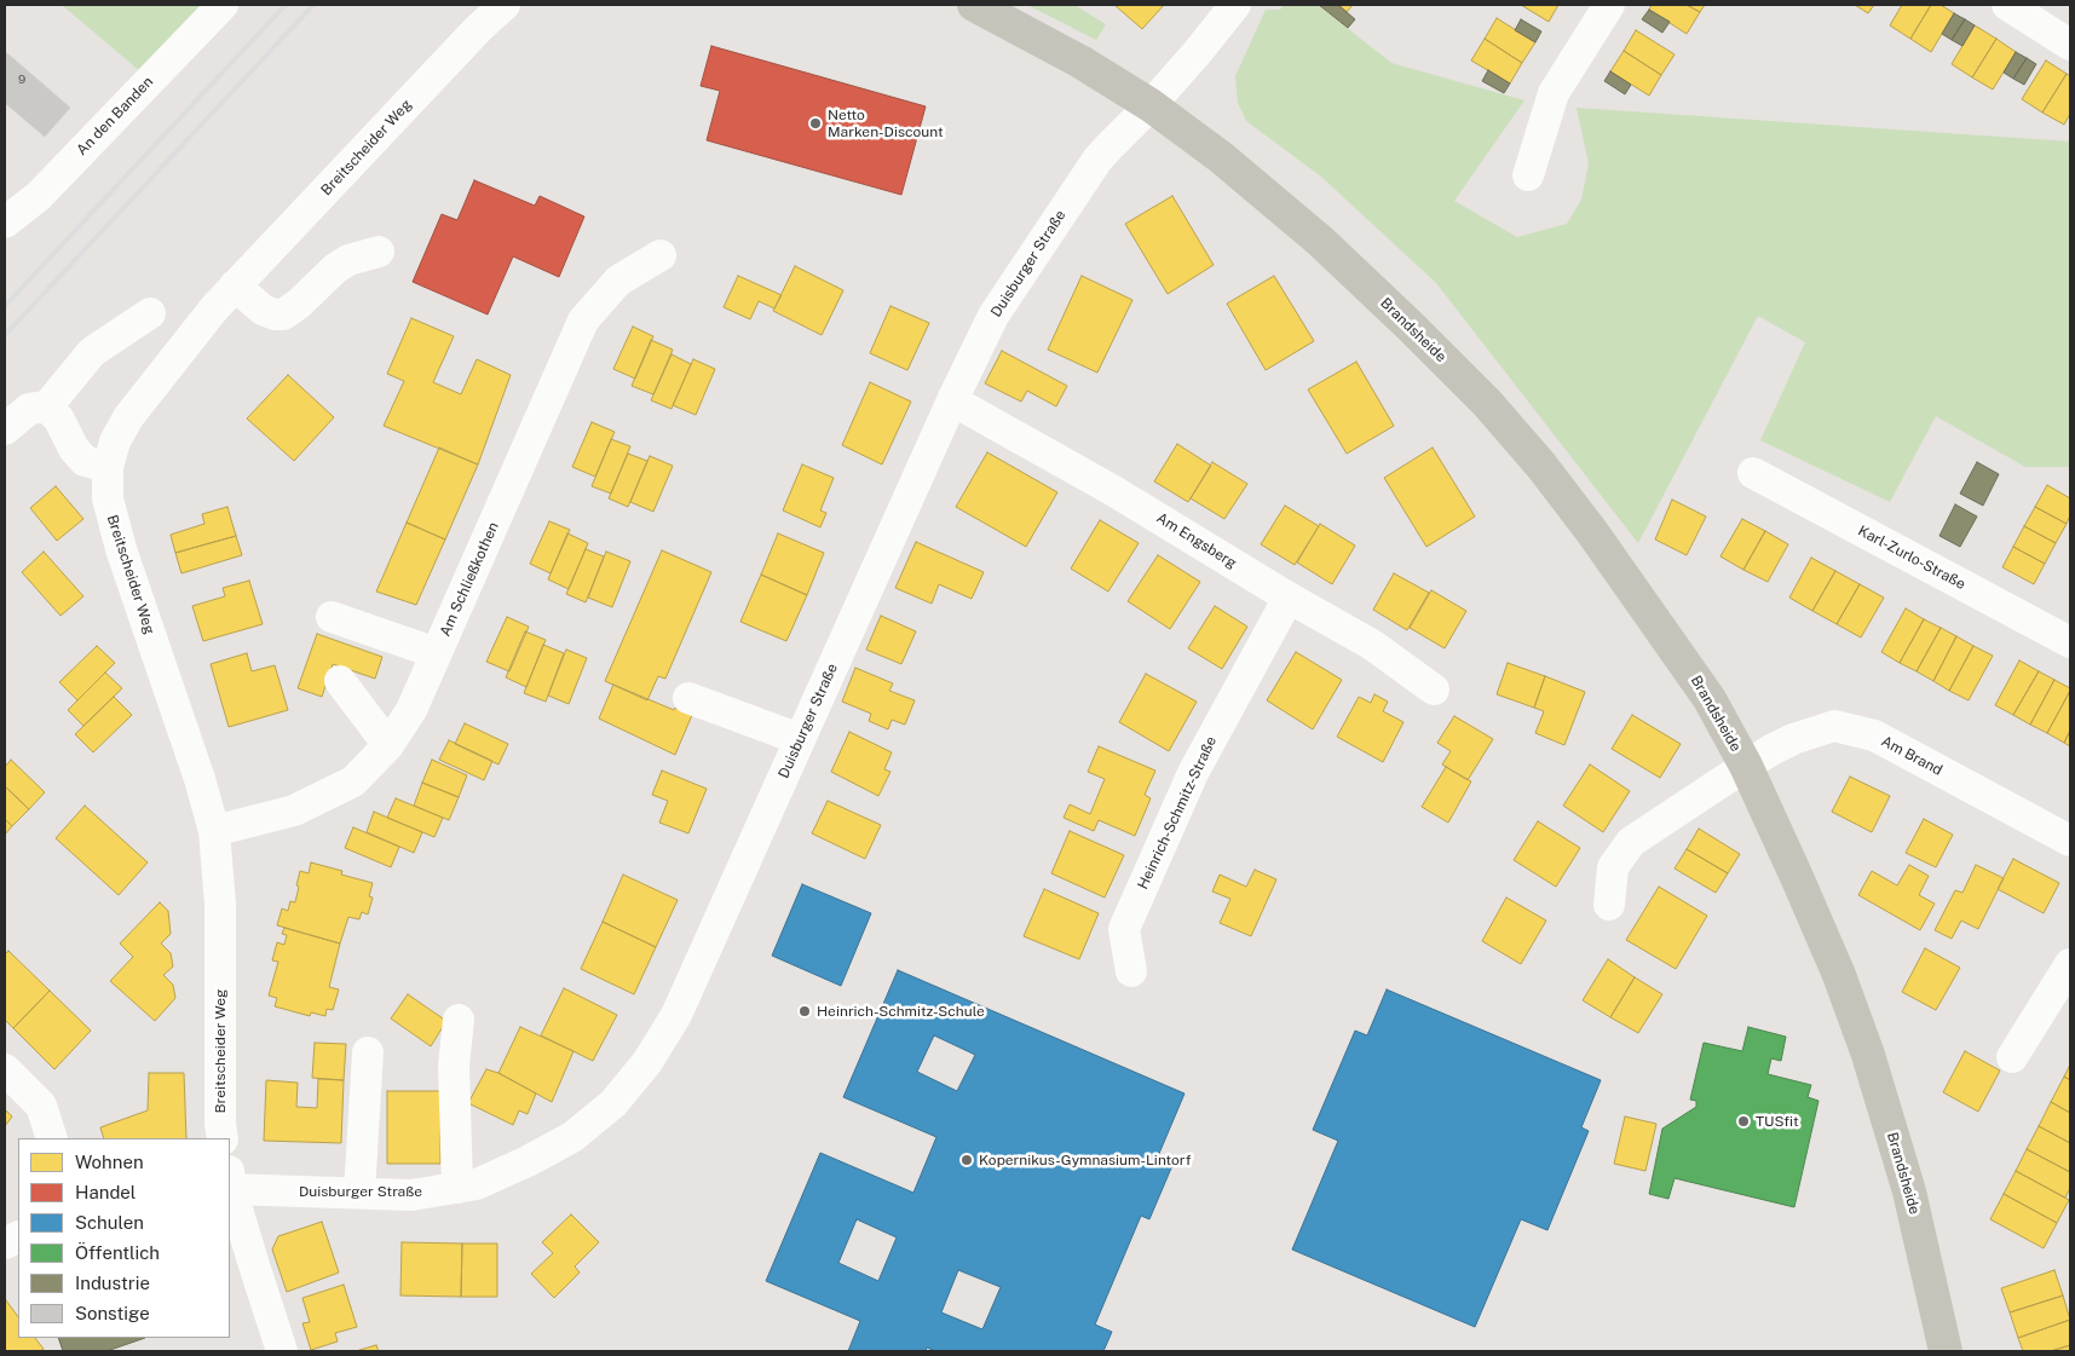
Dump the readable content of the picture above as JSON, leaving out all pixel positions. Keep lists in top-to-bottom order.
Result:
{
  "streets": {
    "main road": ["Brandsheide"],
    "street": [
      "An den Banden",
      "Breitscheider Weg",
      "Duisburger Straße",
      "Am Engsberg",
      "Karl-Zurlo-Straße",
      "Am Schließkothen",
      "Am Brand",
      "Heinrich-Schmitz-Straße"
    ]
  },
  "crossings": [
    ["Breitscheider Weg", "Am Schließkothen"],
    ["Duisburger Straße", "Brandsheide"],
    ["Duisburger Straße", "Am Engsberg"],
    ["Brandsheide", "Am Brand"],
    ["Am Engsberg", "Heinrich-Schmitz-Straße"]
  ],
  "places": [
    "Netto Marken-Discount",
    "Heinrich-Schmitz-Schule",
    "TUSfit",
    "Kopernikus-Gymnasium-Lintorf"
  ],
  "house_numbers": ["9"],
  "legend": [
    "Wohnen",
    "Handel",
    "Schulen",
    "Öffentlich",
    "Industrie",
    "Sonstige"
  ]
}
